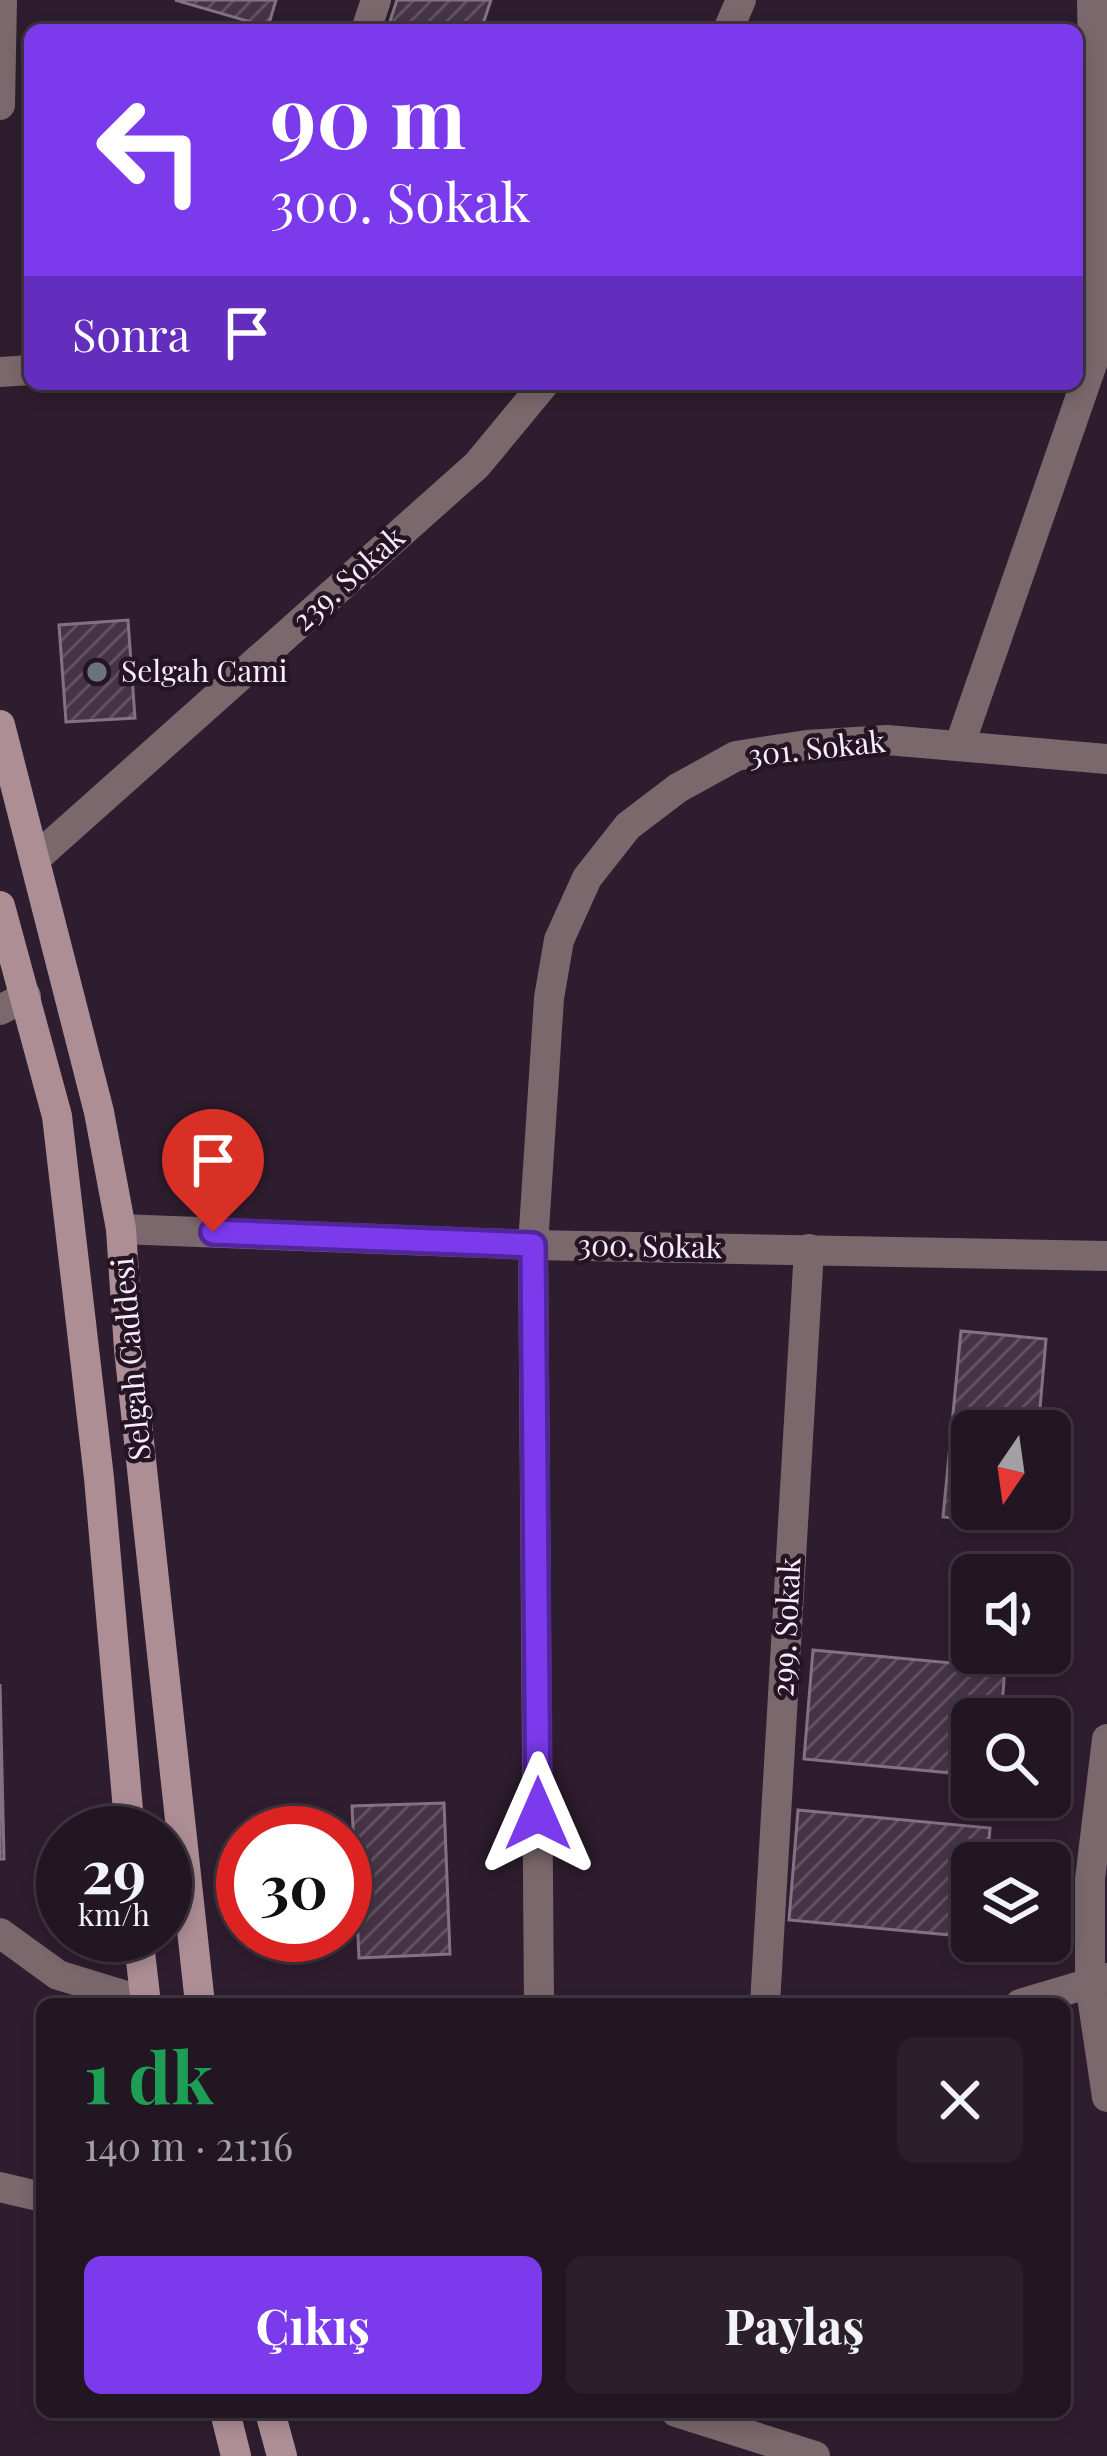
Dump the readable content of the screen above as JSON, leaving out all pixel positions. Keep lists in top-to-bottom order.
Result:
{
  "streets": {
    "main road": ["Selgah Caddesi"],
    "street": [
      "239. Sokak",
      "301. Sokak",
      "300. Sokak",
      "299. Sokak"
    ]
  },
  "crossings": [
    ["239. Sokak", "Selgah Caddesi"],
    ["301. Sokak", "300. Sokak"],
    ["300. Sokak", "Selgah Caddesi"],
    ["300. Sokak", "299. Sokak"]
  ],
  "places": ["Selgah Cami"],
  "north": "bottom",
  "page": {
    "turn": ["90 m", "300. Sokak"],
    "then": "Sonra",
    "speed": "29 km/h",
    "limit": "30",
    "heading": ["1 dk", "140 m · 21:16"],
    "buttons": ["Çıkış", "Paylaş"]
  }
}
